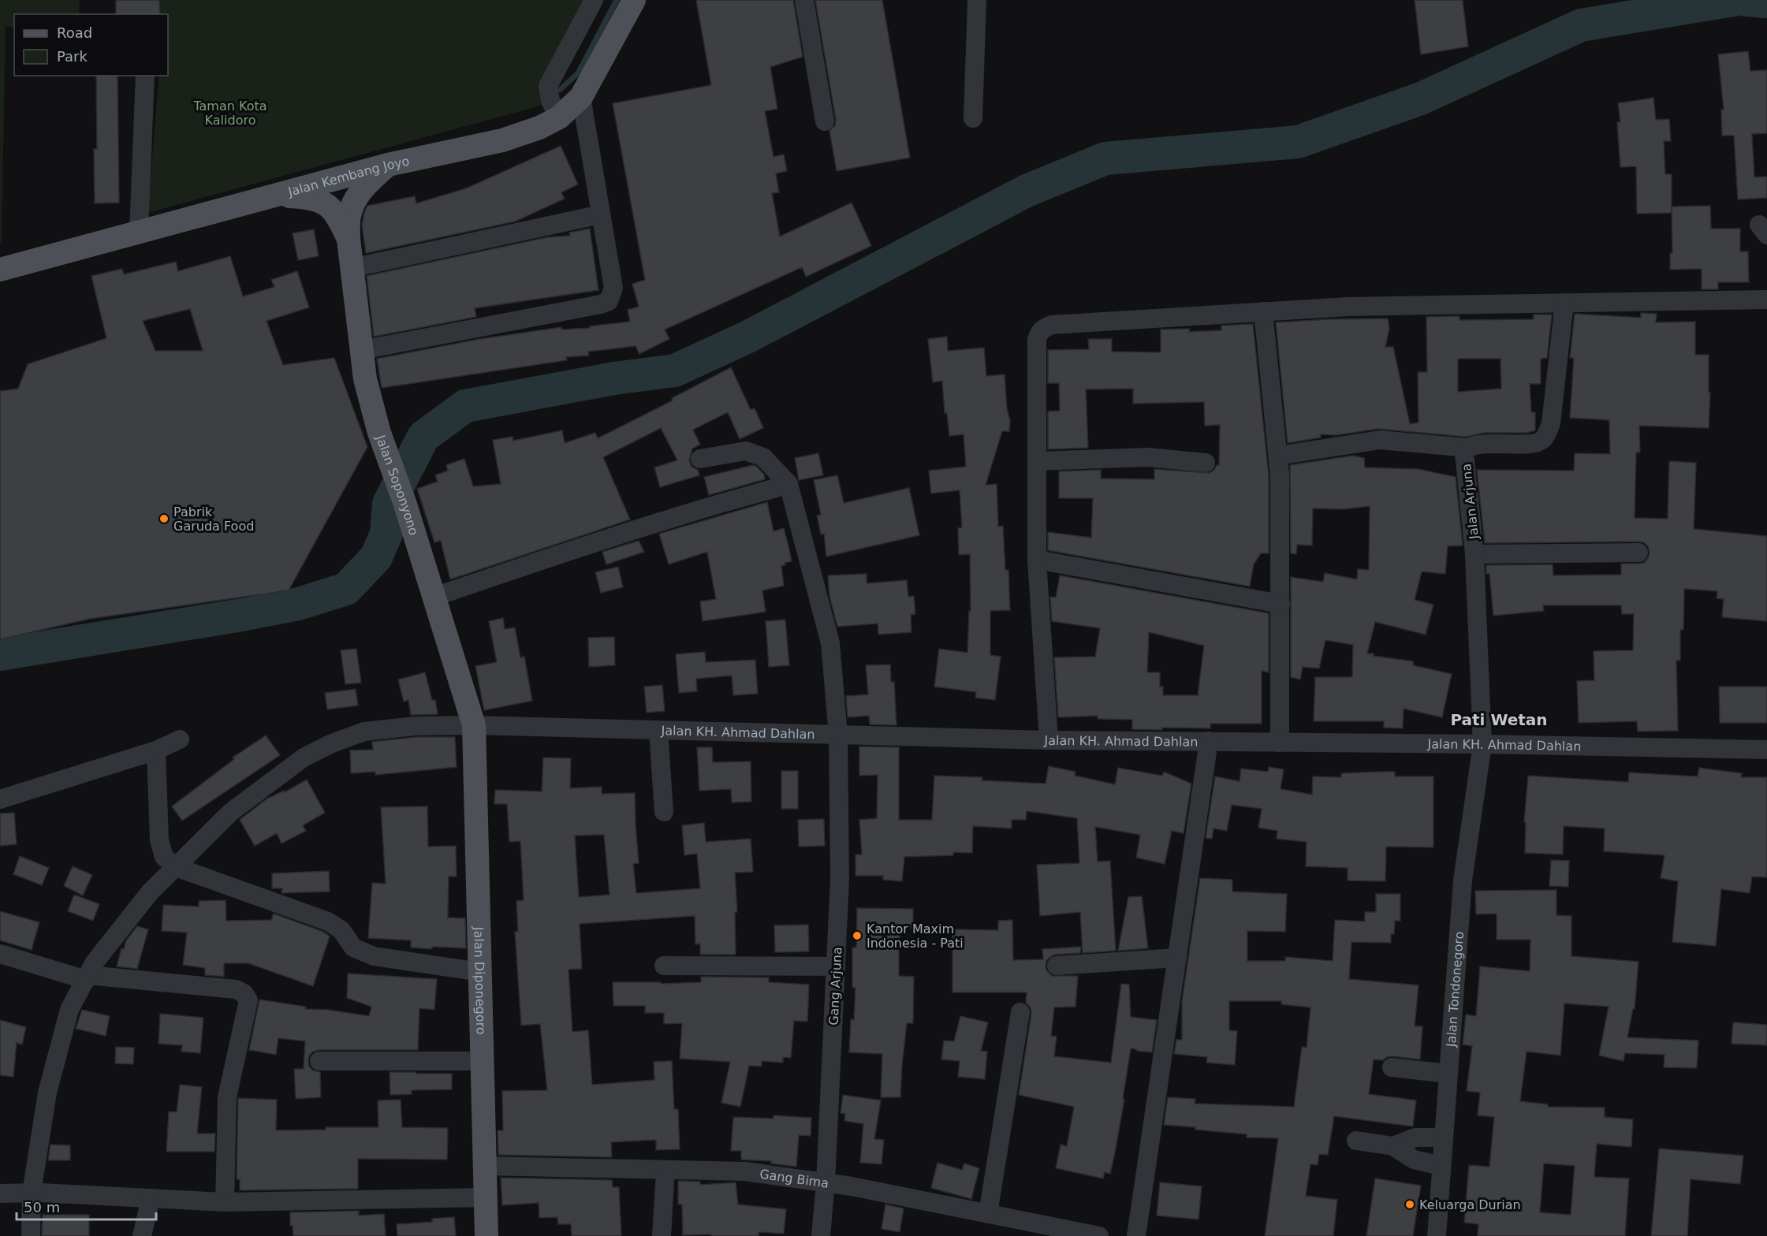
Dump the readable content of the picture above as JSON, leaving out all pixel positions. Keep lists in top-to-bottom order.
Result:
{
  "streets": {
    "main road": ["Jalan Kembang Joyo", "Jalan Soponyono", "Jalan Diponegoro"],
    "street": [
      "Jalan Arjuna",
      "Jalan KH. Ahmad Dahlan",
      "Gang Arjuna",
      "Jalan Tondonegoro",
      "Gang Bima"
    ]
  },
  "crossings": [
    ["Jalan Soponyono", "Jalan KH. Ahmad Dahlan"],
    ["Jalan Soponyono", "Jalan Diponegoro"],
    ["Jalan Arjuna", "Jalan KH. Ahmad Dahlan"],
    ["Jalan Arjuna", "Jalan Tondonegoro"],
    ["Jalan KH. Ahmad Dahlan", "Jalan Diponegoro"],
    ["Jalan KH. Ahmad Dahlan", "Gang Arjuna"],
    ["Jalan KH. Ahmad Dahlan", "Jalan Tondonegoro"],
    ["Jalan Diponegoro", "Gang Bima"],
    ["Gang Arjuna", "Gang Bima"]
  ],
  "districts": ["Pati Wetan"],
  "parks": ["Taman Kota Kalidoro"],
  "places": ["Pabrik Garuda Food", "Kantor Maxim Indonesia - Pati", "Keluarga Durian"],
  "legend": ["Road", "Park"],
  "scale_bar": "50 m"
}
